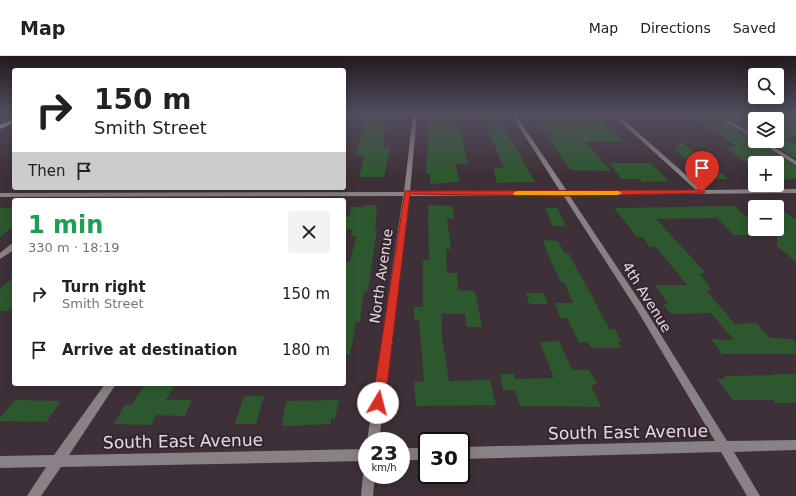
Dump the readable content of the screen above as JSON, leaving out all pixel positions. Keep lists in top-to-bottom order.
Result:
{
  "streets": {
    "street": ["North Avenue", "4th Avenue", "South East Avenue"]
  },
  "crossings": [
    ["4th Avenue", "South East Avenue"]
  ],
  "page": {
    "header": "Map",
    "nav": ["Map", "Directions", "Saved"],
    "map_buttons": ["+", "−"],
    "turn": ["150 m", "Smith Street"],
    "then": "Then",
    "heading": ["1 min", "330 m · 18:19"],
    "list": [
      {
        "name": "Turn right",
        "note": "Smith Street",
        "value": "150 m"
      },
      {
        "name": "Arrive at destination",
        "value": "180 m"
      }
    ],
    "speed": "23 km/h",
    "limit": "30"
  }
}
